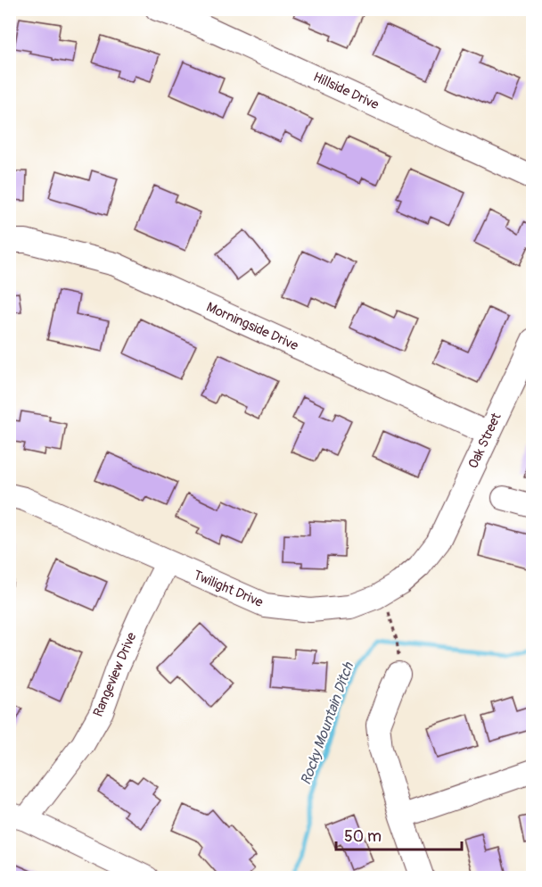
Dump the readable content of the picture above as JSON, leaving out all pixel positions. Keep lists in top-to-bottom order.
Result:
{
  "streets": {
    "street": [
      "Hillside Drive",
      "Morningside Drive",
      "Oak Street",
      "Twilight Drive",
      "Rangeview Drive"
    ]
  },
  "crossings": [
    ["Morningside Drive", "Oak Street"],
    ["Oak Street", "Twilight Drive"],
    ["Twilight Drive", "Rangeview Drive"]
  ],
  "water": ["Rocky Mountain Ditch"],
  "scale_bar": "50 m"
}
